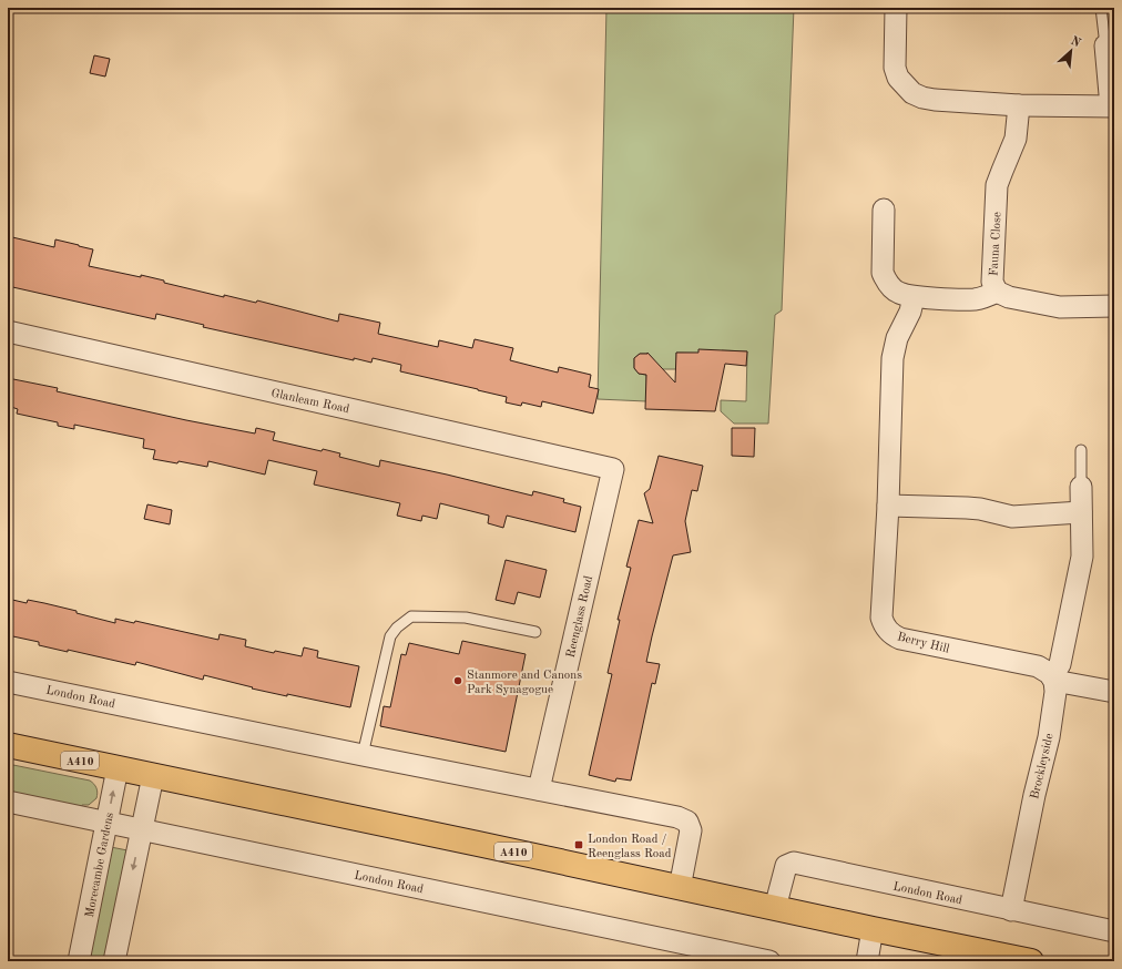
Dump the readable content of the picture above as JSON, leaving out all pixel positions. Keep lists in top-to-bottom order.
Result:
{
  "streets": {
    "main road": ["A410"],
    "street": [
      "Fauna Close",
      "Glanleam Road",
      "Reenglass Road",
      "Berry Hill",
      "London Road",
      "Brockleyside",
      "Morecambe Gardens"
    ]
  },
  "crossings": [
    ["Glanleam Road", "Reenglass Road"],
    ["Reenglass Road", "London Road"],
    ["Berry Hill", "Brockleyside"],
    ["London Road", "A410"],
    ["London Road", "Brockleyside"],
    ["London Road", "Morecambe Gardens"],
    ["A410", "Morecambe Gardens"]
  ],
  "places": {
    "other": ["Stanmore and Canons Park Synagogue"],
    "transit": ["London Road / Reenglass Road"]
  },
  "north": "top right"
}
